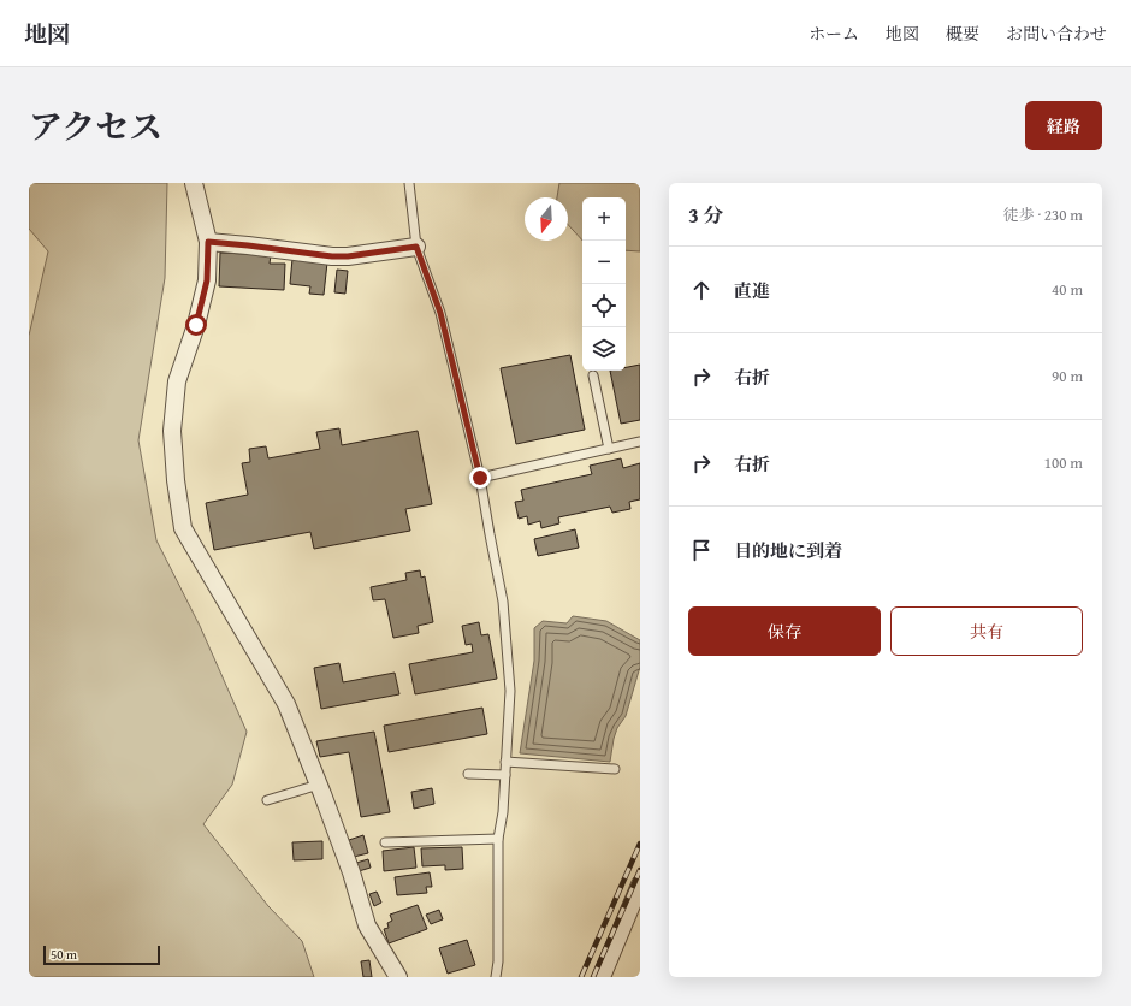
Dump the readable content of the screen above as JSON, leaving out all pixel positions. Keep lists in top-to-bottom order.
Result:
{
  "scale_bar": "50 m",
  "north": "bottom",
  "page": {
    "header": "地図",
    "nav": [
      "ホーム",
      "地図",
      "概要",
      "お問い合わせ"
    ],
    "title": "アクセス",
    "buttons": [
      "経路",
      ["保存", "共有"]
    ],
    "heading": ["3 分", "徒歩 · 230 m"],
    "map_buttons": ["+", "−"],
    "list": [
      ["直進", "40 m"],
      ["右折", "90 m"],
      ["右折", "100 m"],
      "目的地に到着"
    ],
    "scale": "50 m"
  }
}
